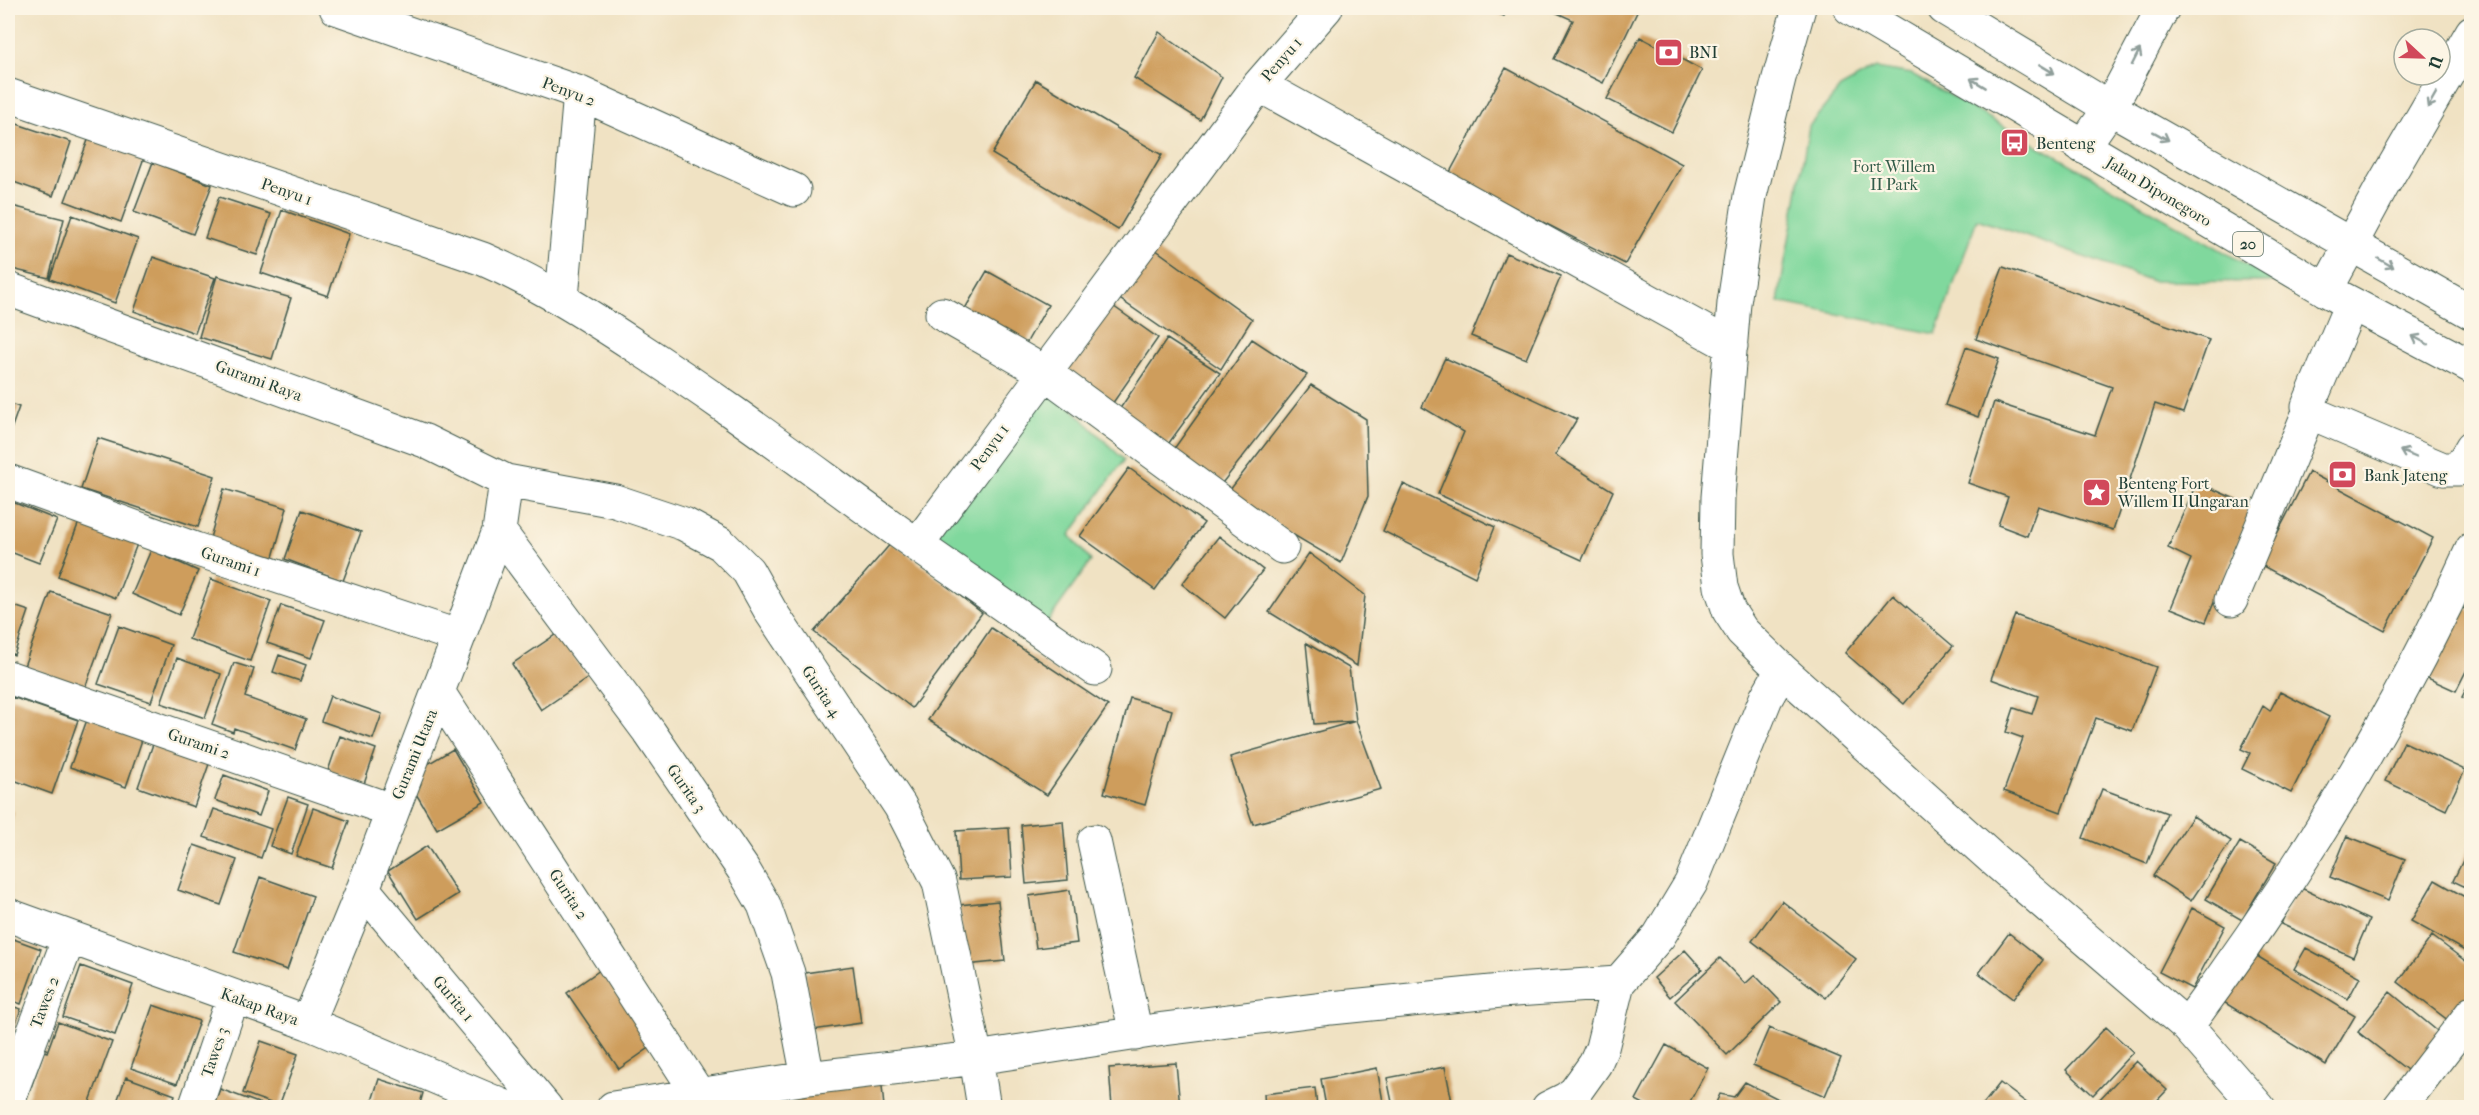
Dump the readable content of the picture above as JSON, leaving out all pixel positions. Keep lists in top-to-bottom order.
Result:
{
  "streets": {
    "main road": [
      "Penyu 1",
      "Penyu 2",
      "Jalan Diponegoro",
      "20",
      "Gurami Raya",
      "Gurami 1",
      "Gurita 4",
      "Gurami 2",
      "Gurami Utara",
      "Gurita 3",
      "Gurita 2",
      "Gurita 1",
      "Tawes 2",
      "Kakap Raya",
      "Tawes 3"
    ]
  },
  "crossings": [
    ["Gurami Raya", "Gurita 4"],
    ["Gurami Raya", "Gurami Utara"],
    ["Gurami 1", "Gurami Utara"],
    ["Gurita 4", "Gurami Utara"],
    ["Gurami 2", "Gurami Utara"],
    ["Gurami Utara", "Gurita 3"],
    ["Gurami Utara", "Gurita 2"],
    ["Gurami Utara", "Gurita 1"],
    ["Gurami Utara", "Kakap Raya"],
    ["Tawes 2", "Kakap Raya"],
    ["Kakap Raya", "Tawes 3"]
  ],
  "parks": ["Fort Willem II Park"],
  "places": {
    "bank": ["BNI", "Bank Jateng"],
    "bus stop": ["Benteng"],
    "place": ["Benteng Fort Willem II Ungaran"]
  },
  "north": "right"
}
